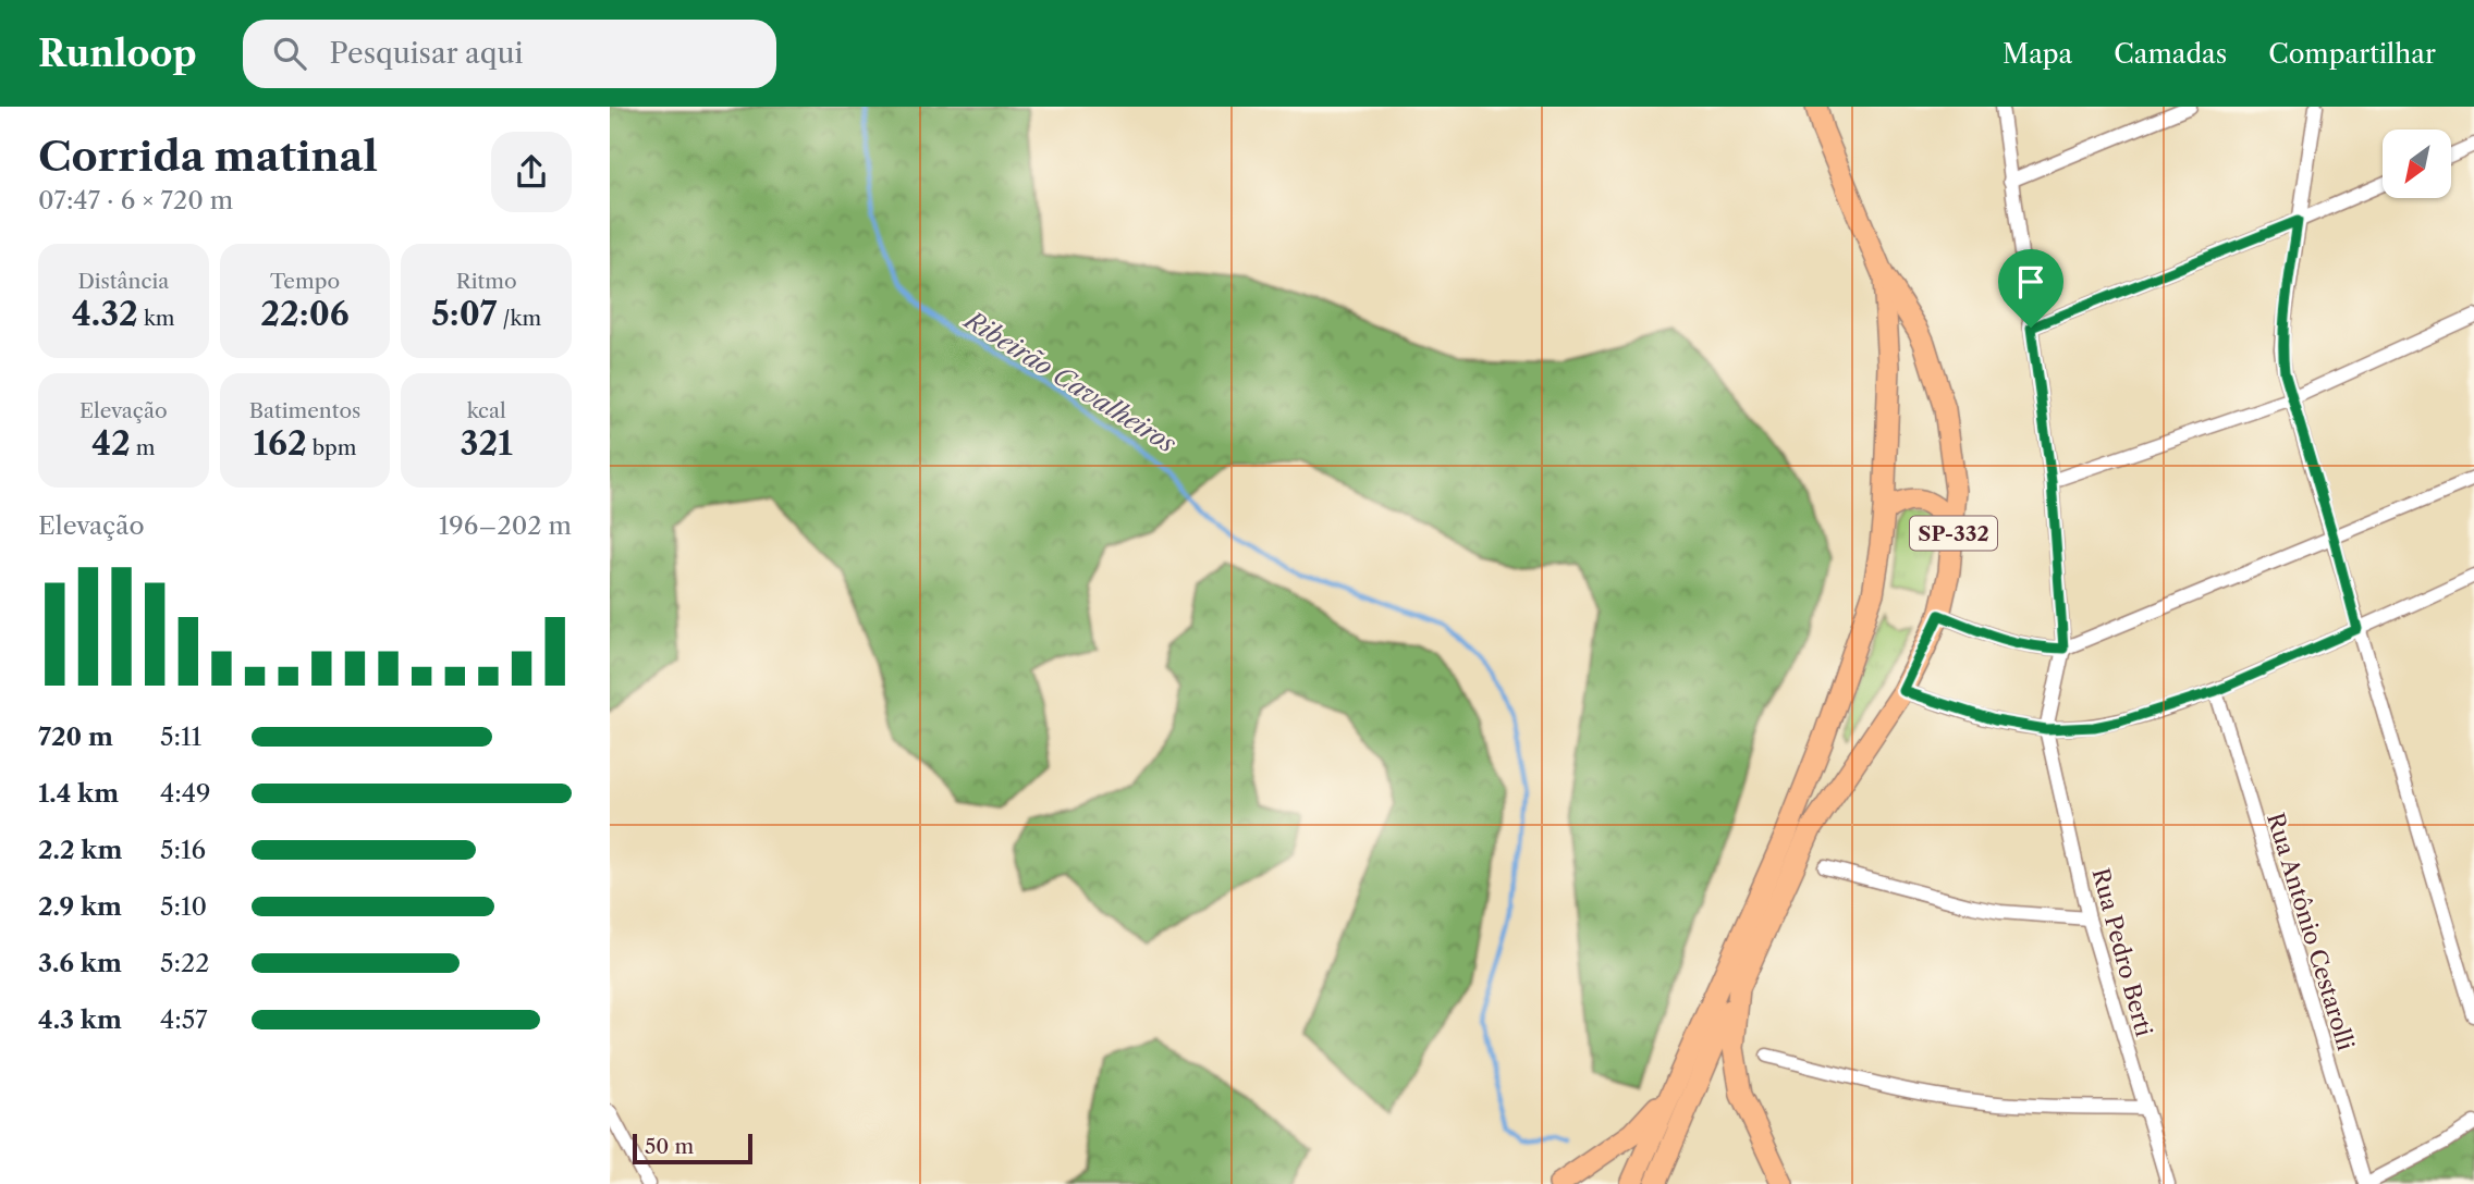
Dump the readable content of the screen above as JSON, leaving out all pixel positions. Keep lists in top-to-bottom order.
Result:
{
  "streets": {
    "main road": ["SP-332"],
    "street": ["Rua Antônio Cestarolli", "Rua Pedro Berti"]
  },
  "water": ["Ribeirão Cavalheiros"],
  "scale_bar": "50 m",
  "north": "bottom left",
  "page": {
    "header": "Runloop",
    "search": "Pesquisar aqui",
    "nav": ["Mapa", "Camadas", "Compartilhar"],
    "heading": ["Corrida matinal", "07:47 · 6 × 720 m"],
    "stats": [
      ["Distância", "4.32 km"],
      ["Tempo", "22:06"],
      ["Ritmo", "5:07 /km"],
      ["Elevação", "42 m"],
      ["Batimentos", "162 bpm"],
      ["kcal", "321"]
    ],
    "chart": ["Elevação", "196–202 m"],
    "list": [
      {
        "name": "720 m",
        "note": "5:11"
      },
      {
        "name": "1.4 km",
        "note": "4:49"
      },
      {
        "name": "2.2 km",
        "note": "5:16"
      },
      {
        "name": "2.9 km",
        "note": "5:10"
      },
      {
        "name": "3.6 km",
        "note": "5:22"
      },
      {
        "name": "4.3 km",
        "note": "4:57"
      }
    ],
    "scale": "50 m"
  }
}
